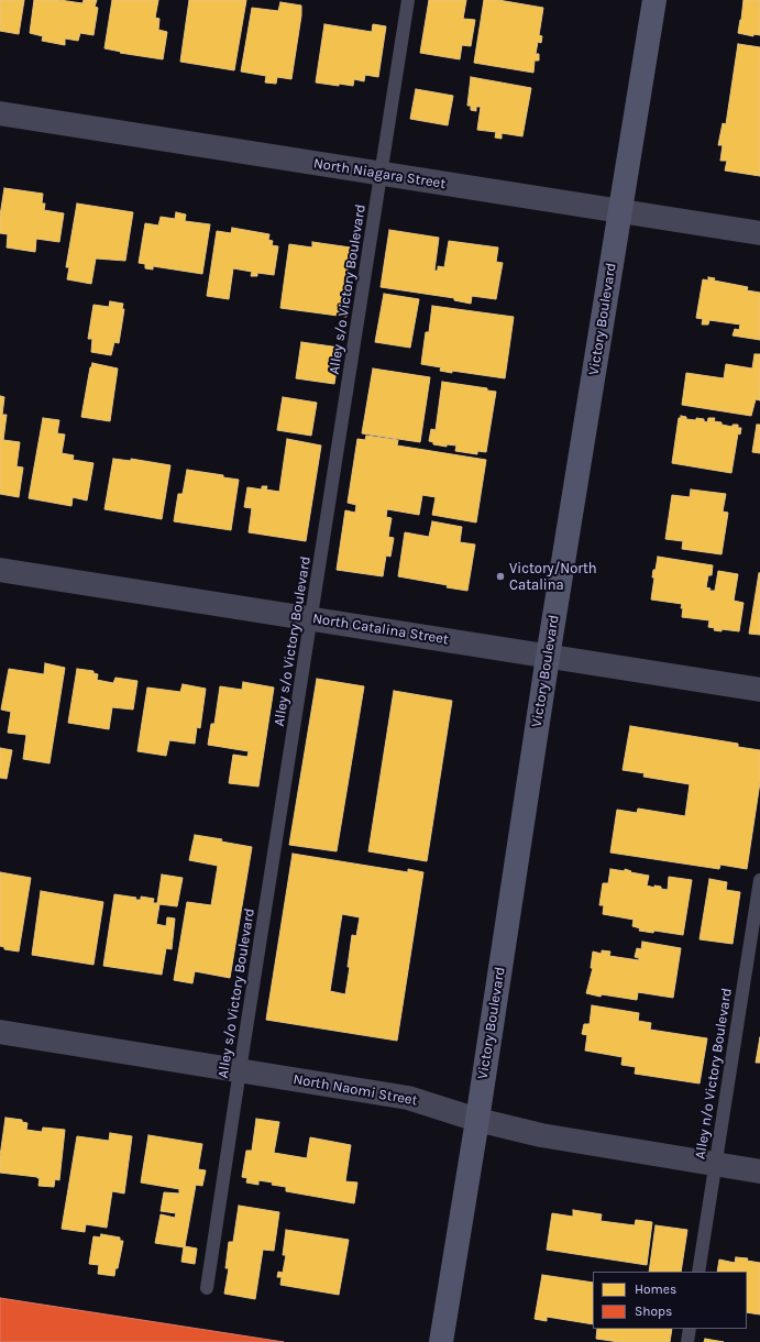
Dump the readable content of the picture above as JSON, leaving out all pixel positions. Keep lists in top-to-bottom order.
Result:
{
  "streets": {
    "main road": ["Victory Boulevard"],
    "street": ["North Niagara Street", "North Catalina Street", "North Naomi Street"],
    "lane": ["Alley s/o Victory Boulevard", "Alley n/o Victory Boulevard"]
  },
  "crossings": [
    ["North Niagara Street", "Alley s/o Victory Boulevard"],
    ["North Niagara Street", "Victory Boulevard"],
    ["Alley s/o Victory Boulevard", "North Catalina Street"],
    ["Alley s/o Victory Boulevard", "North Naomi Street"],
    ["Victory Boulevard", "North Catalina Street"],
    ["Victory Boulevard", "North Naomi Street"],
    ["Alley n/o Victory Boulevard", "North Naomi Street"]
  ],
  "places": ["Victory/North Catalina"],
  "legend": ["Homes", "Shops"]
}
